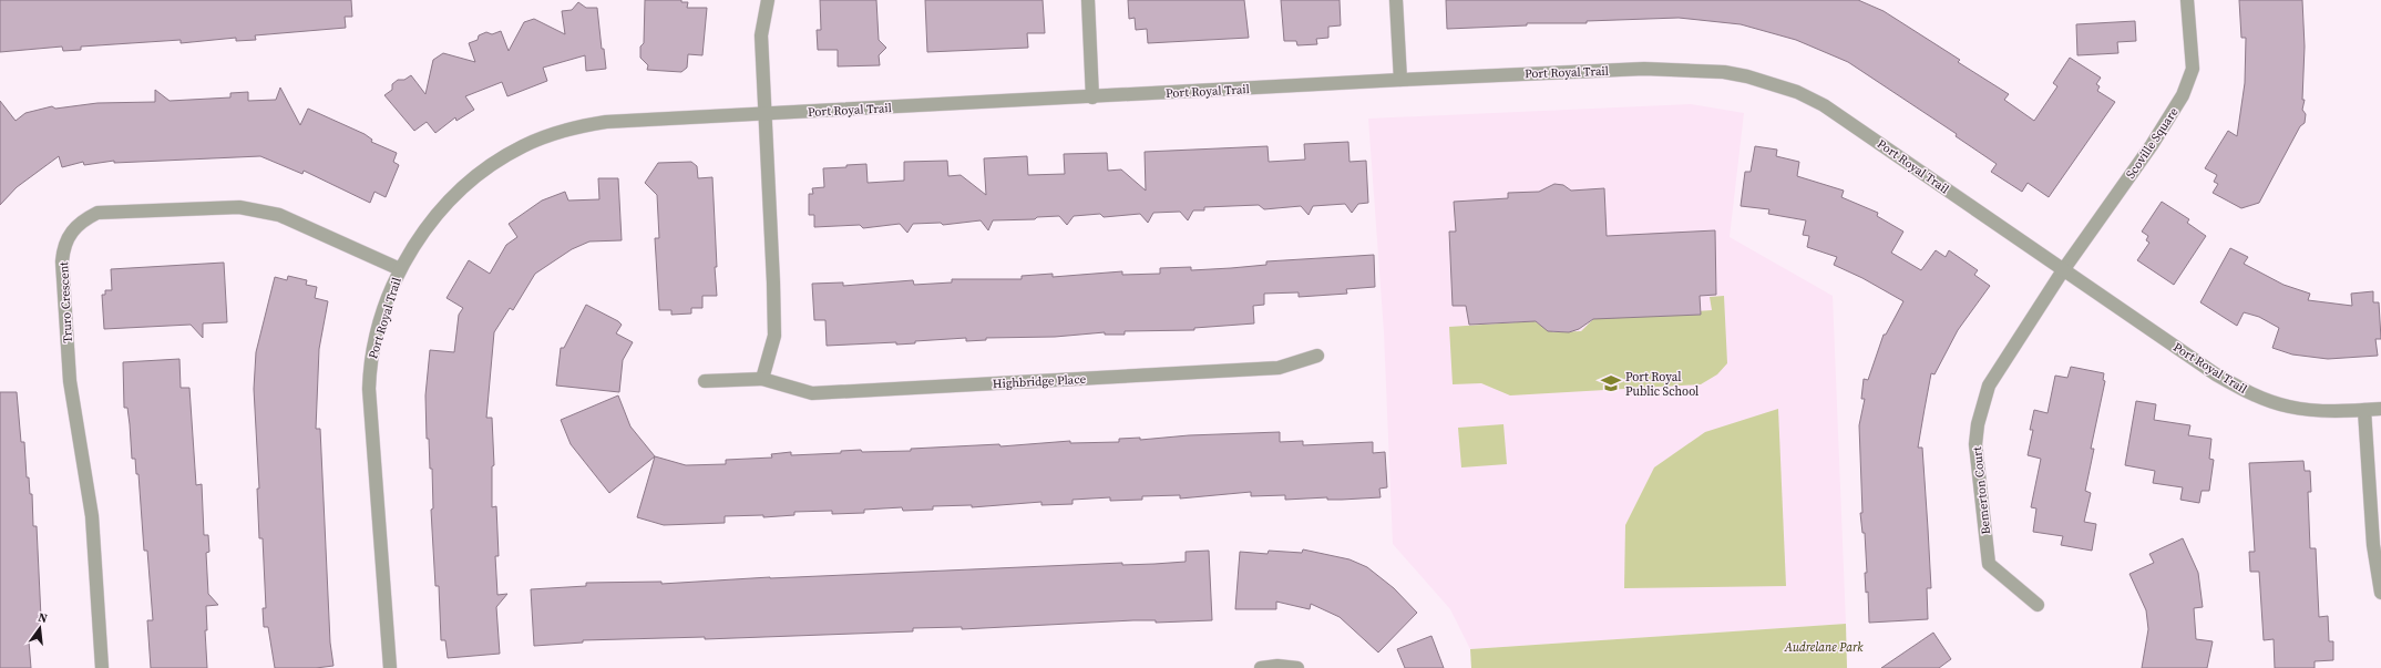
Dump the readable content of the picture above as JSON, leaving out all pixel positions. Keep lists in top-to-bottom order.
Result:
{
  "streets": {
    "street": [
      "Port Royal Trail",
      "Scoville Square",
      "Truro Crescent",
      "Highbridge Place",
      "Bemerton Court"
    ]
  },
  "crossings": [
    ["Port Royal Trail", "Scoville Square"],
    ["Port Royal Trail", "Truro Crescent"],
    ["Port Royal Trail", "Bemerton Court"],
    ["Scoville Square", "Bemerton Court"]
  ],
  "parks": ["Audrelane Park"],
  "places": {
    "school or university": ["Port Royal Public School"]
  },
  "north": "top"
}
